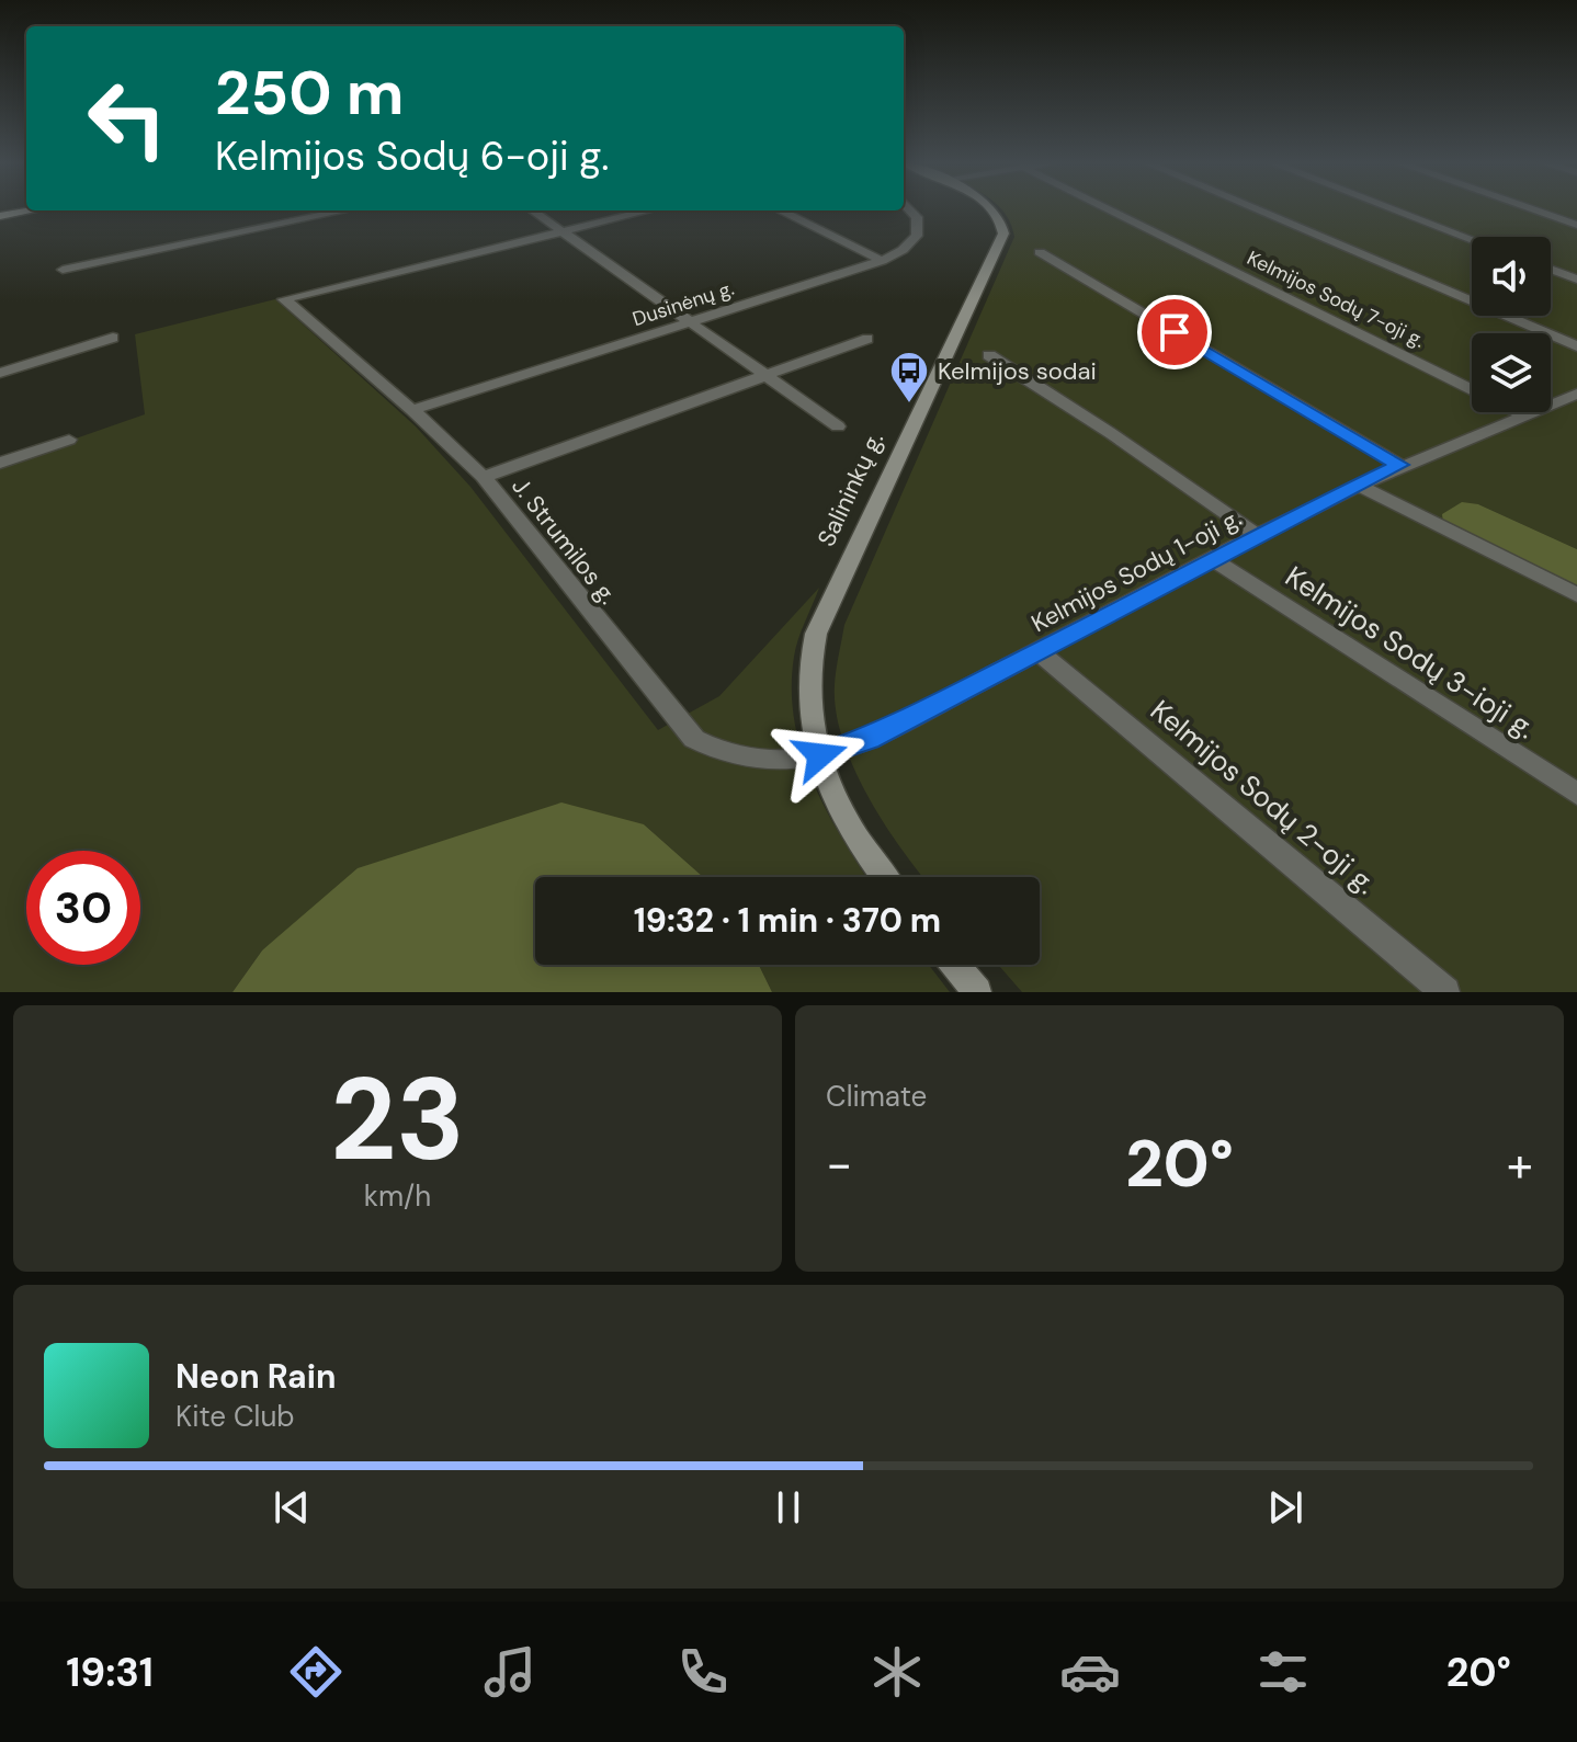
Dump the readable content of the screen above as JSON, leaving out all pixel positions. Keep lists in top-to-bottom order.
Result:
{
  "streets": {
    "main road": ["Salininkų g."],
    "street": [
      "Kelmijos Sodų 7-oji g.",
      "Dusinėnų g.",
      "J. Strumilos g.",
      "Kelmijos Sodų 1-oji g.",
      "Kelmijos Sodų 3-ioji g.",
      "Kelmijos Sodų 2-oji g."
    ]
  },
  "crossings": [
    ["Kelmijos Sodų 7-oji g.", "Kelmijos Sodų 1-oji g."],
    ["Dusinėnų g.", "J. Strumilos g."],
    ["Salininkų g.", "J. Strumilos g."],
    ["Salininkų g.", "Kelmijos Sodų 1-oji g."],
    ["J. Strumilos g.", "Kelmijos Sodų 1-oji g."],
    ["Kelmijos Sodų 1-oji g.", "Kelmijos Sodų 3-ioji g."],
    ["Kelmijos Sodų 1-oji g.", "Kelmijos Sodų 2-oji g."]
  ],
  "places": {
    "bus stop": ["Kelmijos sodai"]
  },
  "page": {
    "turn": ["250 m", "Kelmijos Sodų 6-oji g."],
    "limit": "30",
    "trip": "19:32 · 1 min · 370 m",
    "tile": [
      ["23", "km/h"],
      "Climate"
    ],
    "heat": ["−", "20°", "+"],
    "song": ["Neon Rain", "Kite Club"],
    "tabs": ["19:31", "20°"]
  }
}
